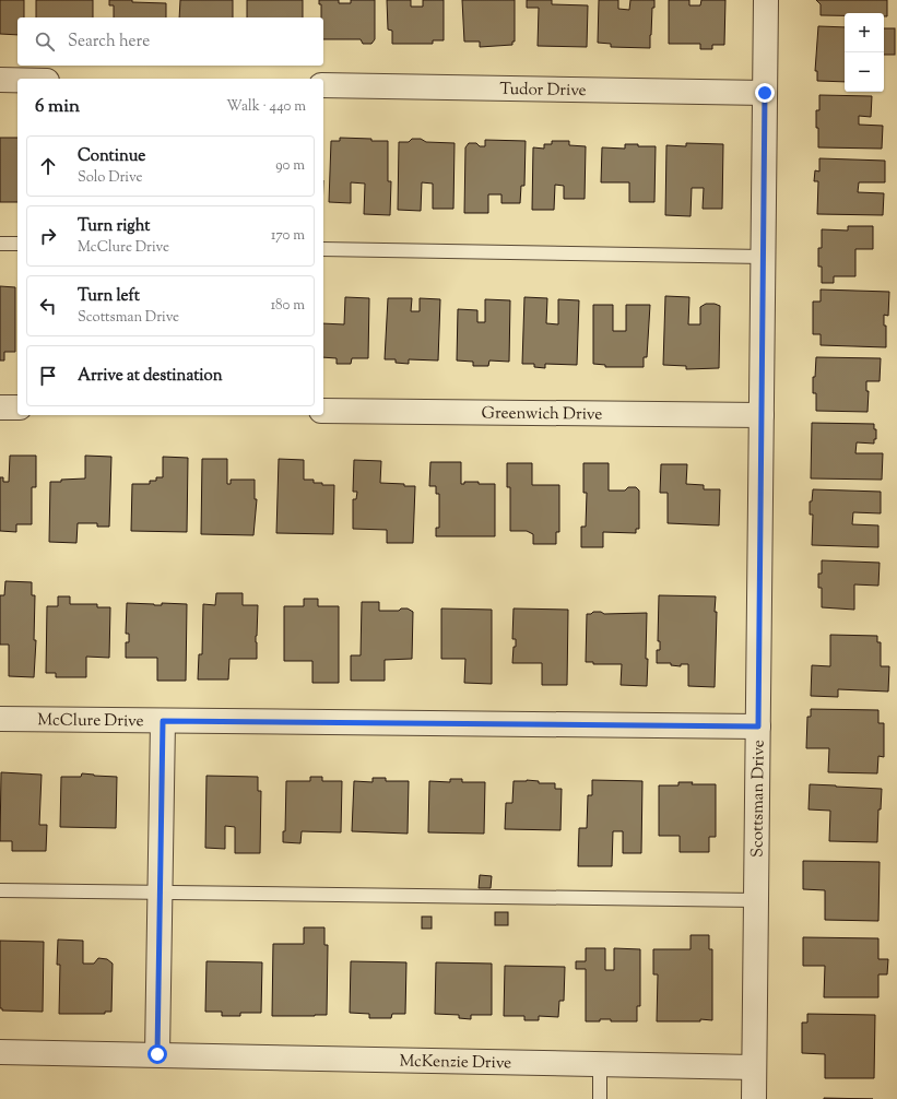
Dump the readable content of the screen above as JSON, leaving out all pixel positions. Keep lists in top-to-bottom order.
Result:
{
  "streets": {
    "street": [
      "Tudor Drive",
      "Greenwich Drive",
      "McClure Drive",
      "Scottsman Drive",
      "McKenzie Drive"
    ]
  },
  "crossings": [
    ["Tudor Drive", "Scottsman Drive"],
    ["Greenwich Drive", "Scottsman Drive"],
    ["McClure Drive", "Scottsman Drive"],
    ["Scottsman Drive", "McKenzie Drive"]
  ],
  "page": {
    "map_buttons": ["+", "−"],
    "search": "Search here",
    "heading": ["6 min", "Walk · 440 m"],
    "list": [
      ["Continue", "Solo Drive", "90 m"],
      ["Turn right", "McClure Drive", "170 m"],
      ["Turn left", "Scottsman Drive", "180 m"],
      "Arrive at destination"
    ]
  }
}
